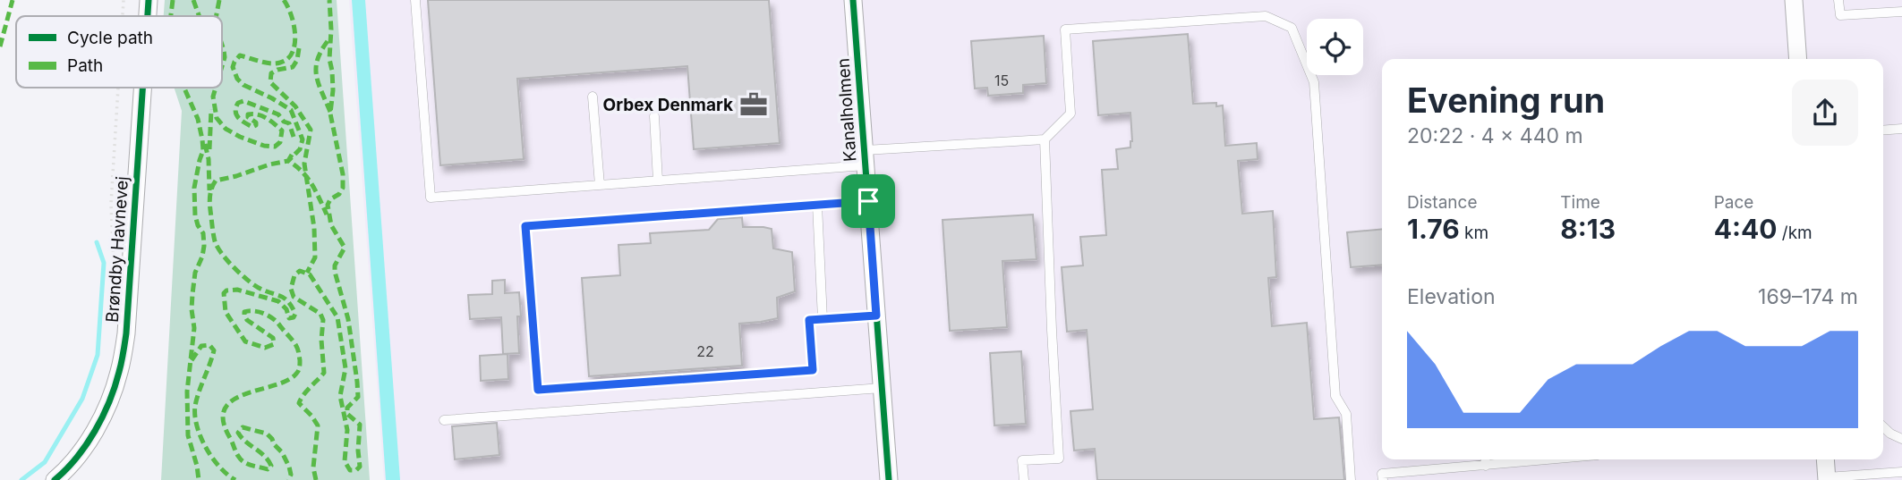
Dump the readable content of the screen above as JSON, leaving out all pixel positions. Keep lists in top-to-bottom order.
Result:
{
  "streets": {
    "street": ["Kanalholmen", "Brøndby Havnevej"]
  },
  "places": {
    "office": ["Orbex Denmark"]
  },
  "house_numbers": ["15", "22"],
  "legend": ["Cycle path", "Path"],
  "page": {
    "heading": ["Evening run", "20:22 · 4 × 440 m"],
    "stats": [
      ["Distance", "1.76 km"],
      ["Time", "8:13"],
      ["Pace", "4:40 /km"]
    ],
    "chart": ["Elevation", "169–174 m"]
  }
}
